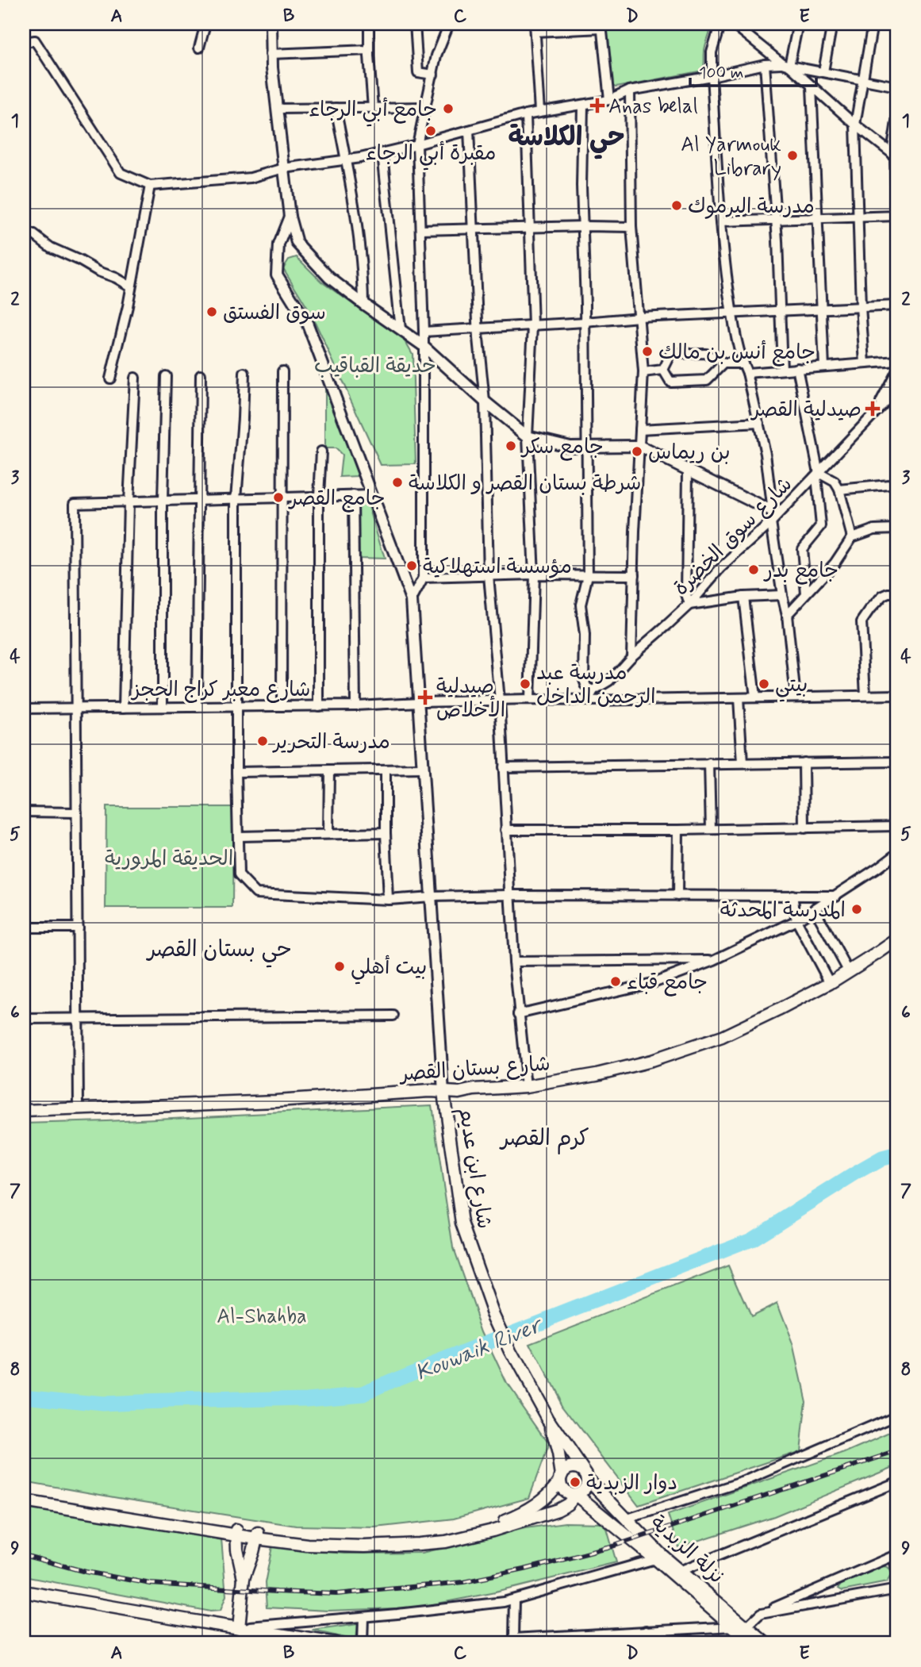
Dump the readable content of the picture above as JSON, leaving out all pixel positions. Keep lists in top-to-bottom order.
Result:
{
  "streets": {
    "main road": ["شارع بستان القصر", "شارع ابن عديم", "نزلة الزبدية"],
    "street": ["شارع سوق الخضرة", "شارع معبر كراج الحجز"]
  },
  "crossings": [
    ["شارع سوق الخضرة", "شارع معبر كراج الحجز"],
    ["شارع بستان القصر", "شارع ابن عديم"],
    ["شارع ابن عديم", "نزلة الزبدية"]
  ],
  "districts": ["حي الكلاسة", "حي بستان القصر", "كرم القصر"],
  "water": ["Kouwaik River"],
  "parks": ["حديقة القباقيب", "الحديقة المرورية", "Al-Shahba"],
  "places": {
    "health": ["Anas belal", "صيدلية القصر", "صيدلية اﻷخلاص"],
    "other": [
      "جامع أبي الرجاء",
      "مقبرة أبي الرجاء",
      "Al Yarmouk Library",
      "مدرسة اليرموك",
      "سوق الفستق",
      "جامع أنس بن مالك",
      "جامع سكر",
      "بن ريماس",
      "شرطة بستان القصر و الكلاسة",
      "جامع القصر",
      "مؤسسة استهلاكية",
      "جامع بدر",
      "مدرسة عبد الرحمن الداخل",
      "بيتي",
      "مدرسة التحرير",
      "المدرسة المحدثة",
      "بيت أهلي",
      "جامع قباء",
      "دوار الزبدية"
    ]
  },
  "scale_bar": "100 m",
  "grid": {
    "columns": [
      "A",
      "B",
      "C",
      "D",
      "E"
    ],
    "rows": [
      "1",
      "2",
      "3",
      "4",
      "5",
      "6",
      "7",
      "8",
      "9"
    ]
  }
}
